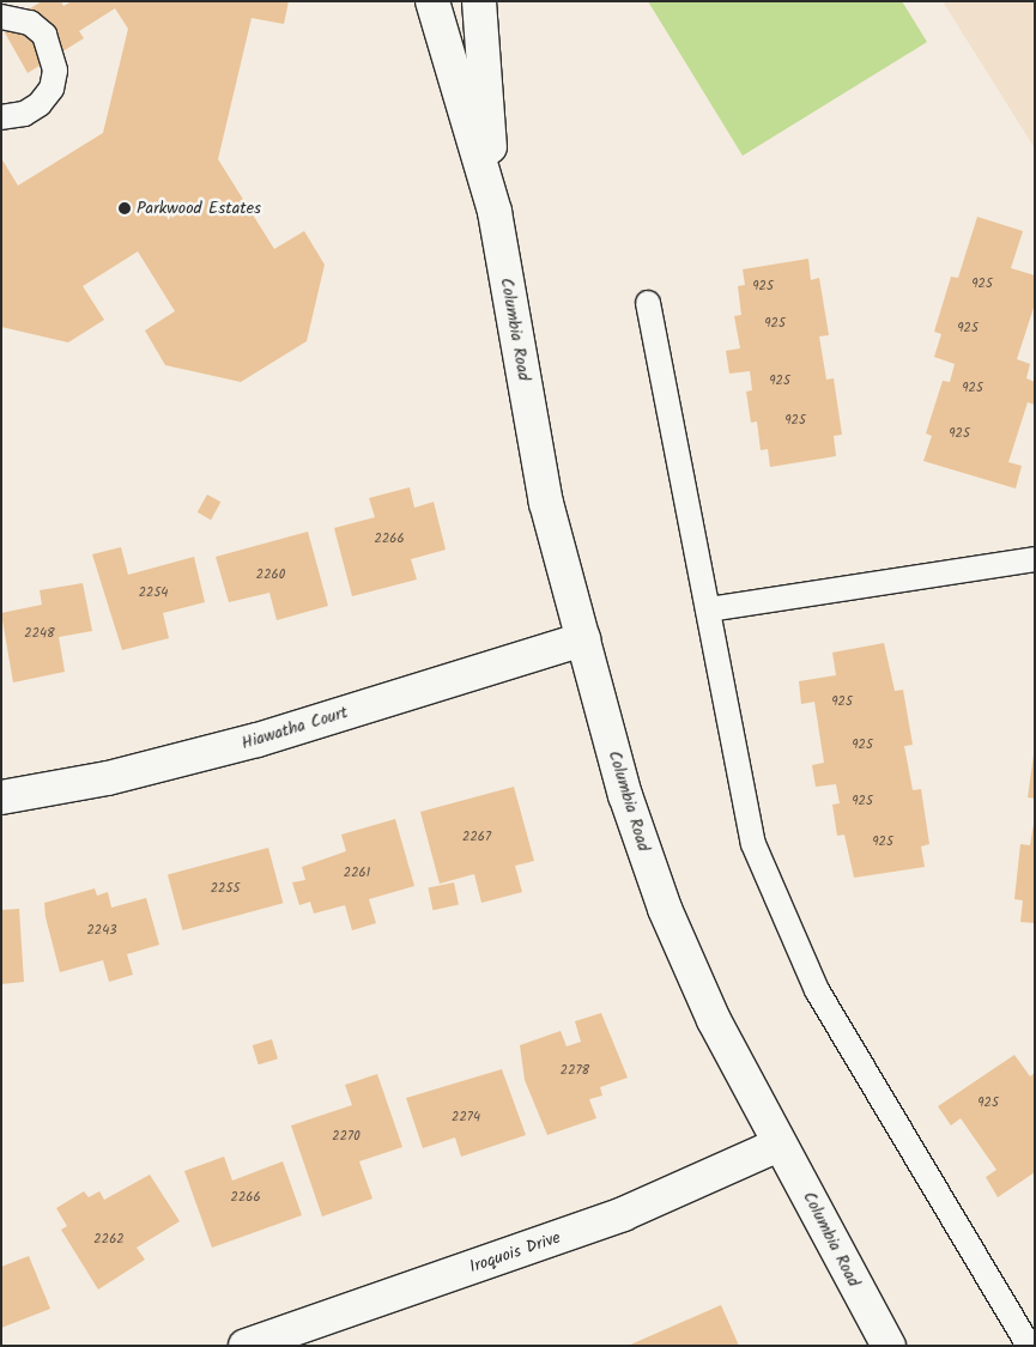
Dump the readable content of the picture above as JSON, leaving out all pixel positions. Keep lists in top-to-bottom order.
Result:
{
  "streets": {
    "street": ["Columbia Road", "Hiawatha Court", "Iroquois Drive"]
  },
  "crossings": [
    ["Columbia Road", "Hiawatha Court"],
    ["Columbia Road", "Iroquois Drive"]
  ],
  "places": ["Parkwood Estates"],
  "house_numbers": [
    "925",
    "925",
    "925",
    "925",
    "925",
    "925",
    "925",
    "925",
    "2266",
    "2260",
    "2254",
    "2248",
    "925",
    "925",
    "925",
    "2267",
    "925",
    "2261",
    "2255",
    "2243",
    "2278",
    "925",
    "2274",
    "2270",
    "2266",
    "2262"
  ]
}
